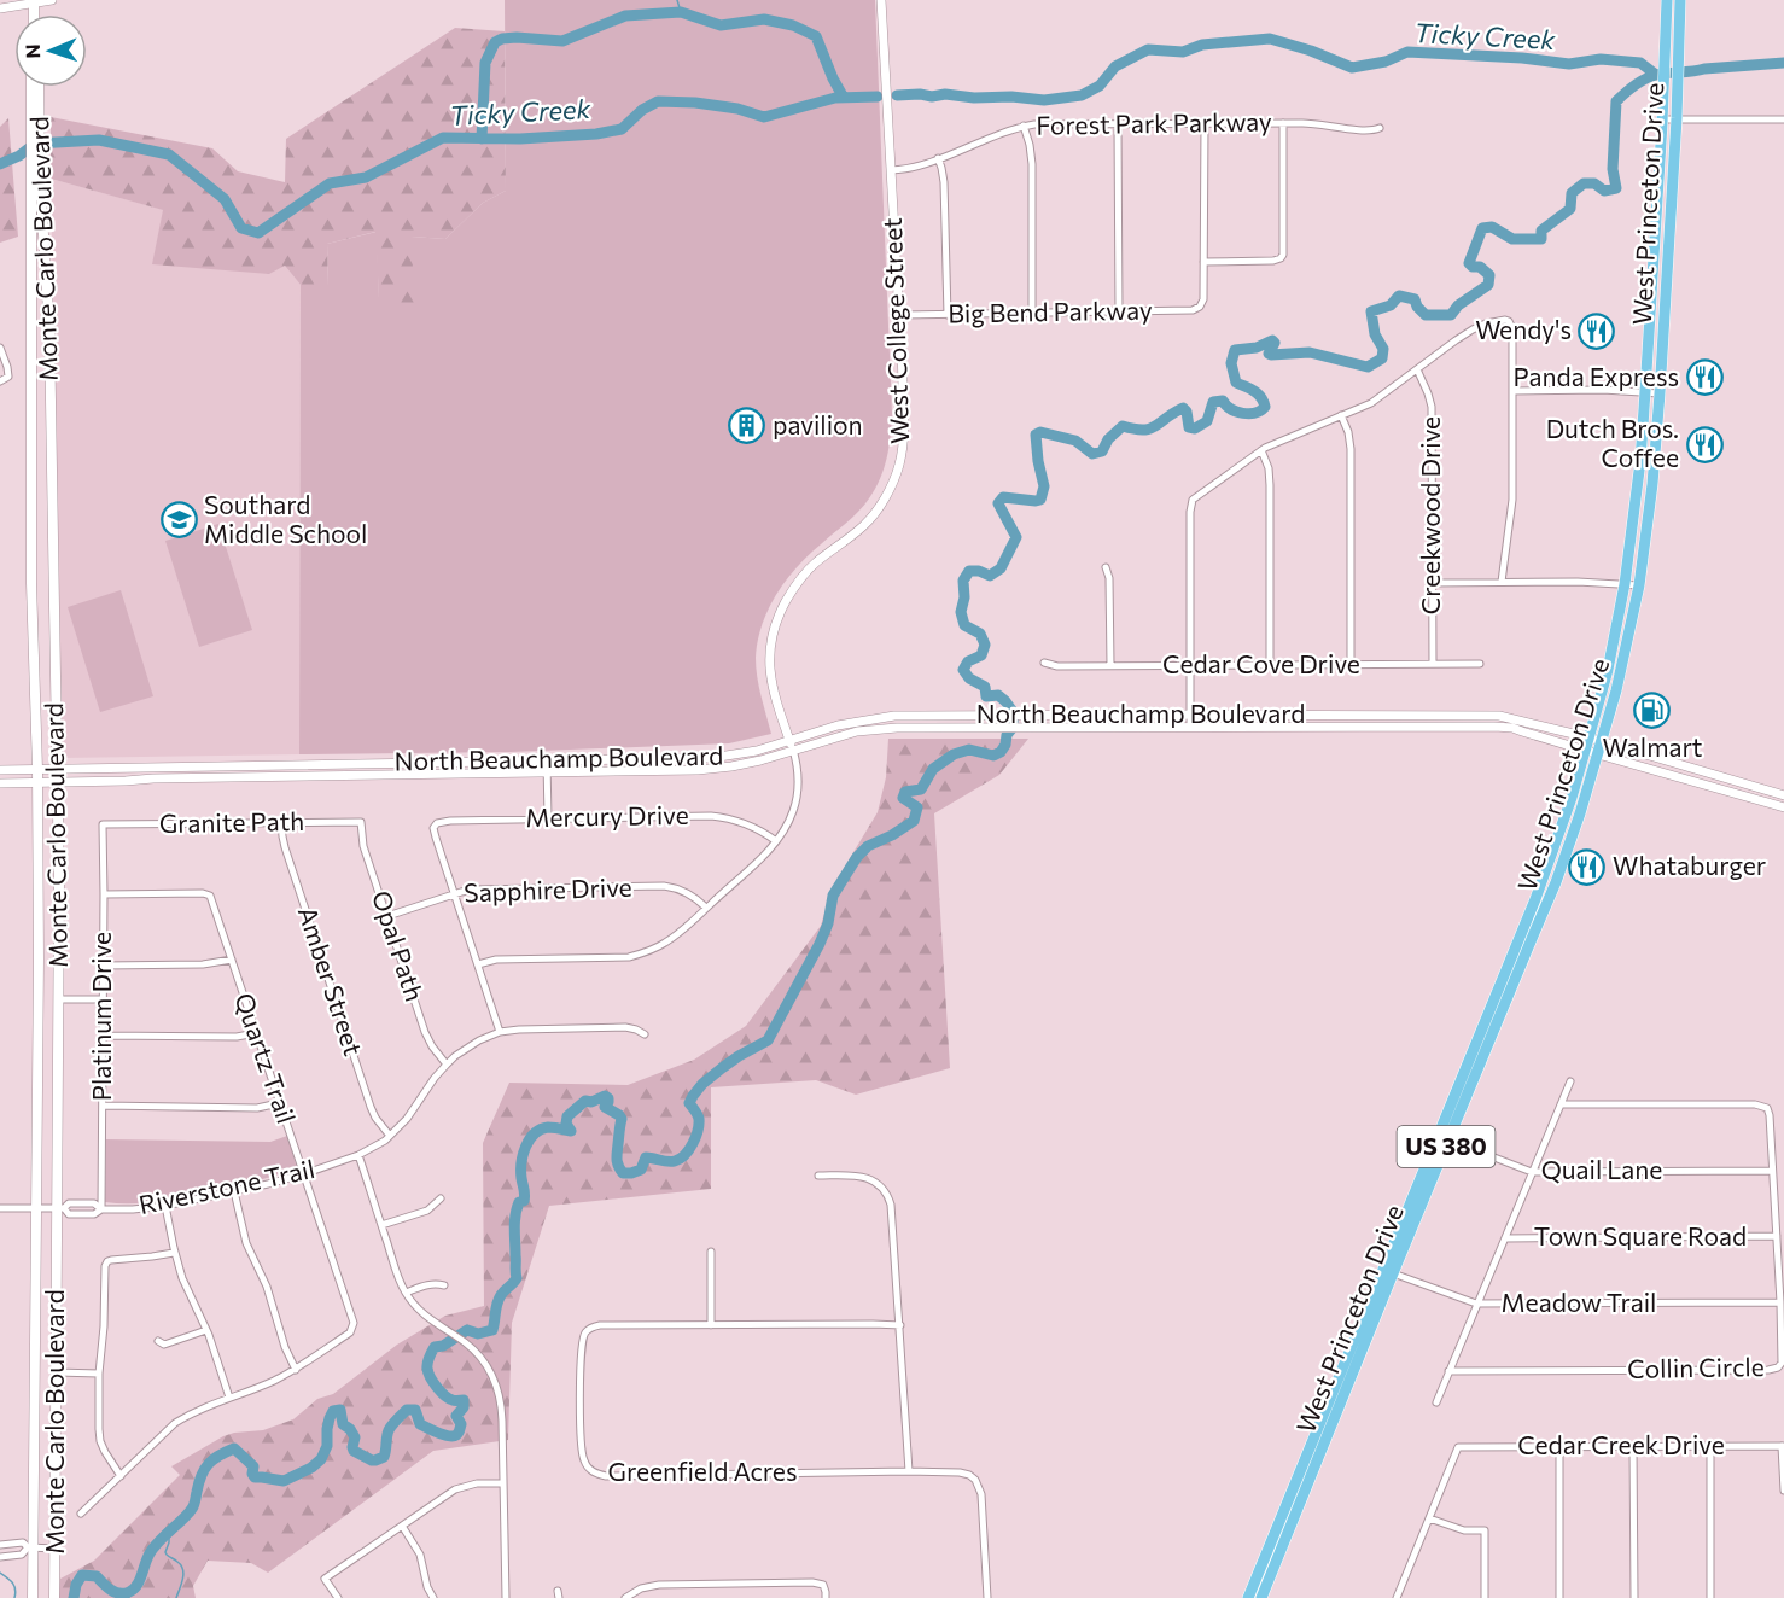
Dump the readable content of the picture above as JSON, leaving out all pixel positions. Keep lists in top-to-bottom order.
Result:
{
  "streets": {
    "highway": ["West Princeton Drive", "US 380"],
    "main road": ["Monte Carlo Boulevard"],
    "street": [
      "Forest Park Parkway",
      "Big Bend Parkway",
      "West College Street",
      "Creekwood Drive",
      "Cedar Cove Drive",
      "North Beauchamp Boulevard",
      "Mercury Drive",
      "Granite Path",
      "Sapphire Drive",
      "Opal Path",
      "Amber Street",
      "Platinum Drive",
      "Quartz Trail",
      "Quail Lane",
      "Riverstone Trail",
      "Town Square Road",
      "Meadow Trail",
      "Collin Circle",
      "Cedar Creek Drive",
      "Greenfield Acres"
    ]
  },
  "crossings": [
    ["Forest Park Parkway", "West College Street"],
    ["West Princeton Drive", "North Beauchamp Boulevard"],
    ["West Princeton Drive", "Quail Lane"],
    ["West Princeton Drive", "Meadow Trail"],
    ["Monte Carlo Boulevard", "North Beauchamp Boulevard"],
    ["Monte Carlo Boulevard", "Riverstone Trail"],
    ["Big Bend Parkway", "West College Street"],
    ["West College Street", "North Beauchamp Boulevard"],
    ["Creekwood Drive", "Cedar Cove Drive"],
    ["Mercury Drive", "Sapphire Drive"],
    ["Granite Path", "Opal Path"],
    ["Granite Path", "Amber Street"],
    ["Granite Path", "Platinum Drive"],
    ["Sapphire Drive", "Opal Path"],
    ["Opal Path", "Riverstone Trail"],
    ["Amber Street", "Riverstone Trail"],
    ["Platinum Drive", "Quartz Trail"],
    ["Platinum Drive", "Riverstone Trail"],
    ["Quartz Trail", "Riverstone Trail"],
    ["Quail Lane", "Collin Circle"],
    ["Town Square Road", "Collin Circle"],
    ["Meadow Trail", "Collin Circle"]
  ],
  "water": ["Ticky Creek"],
  "places": {
    "restaurant": [
      "Wendy's",
      "Panda Express",
      "Dutch Bros. Coffee",
      "Whataburger"
    ],
    "building": ["pavilion"],
    "school or university": ["Southard Middle School"],
    "fuel station": ["Walmart"]
  },
  "north": "left"
}
